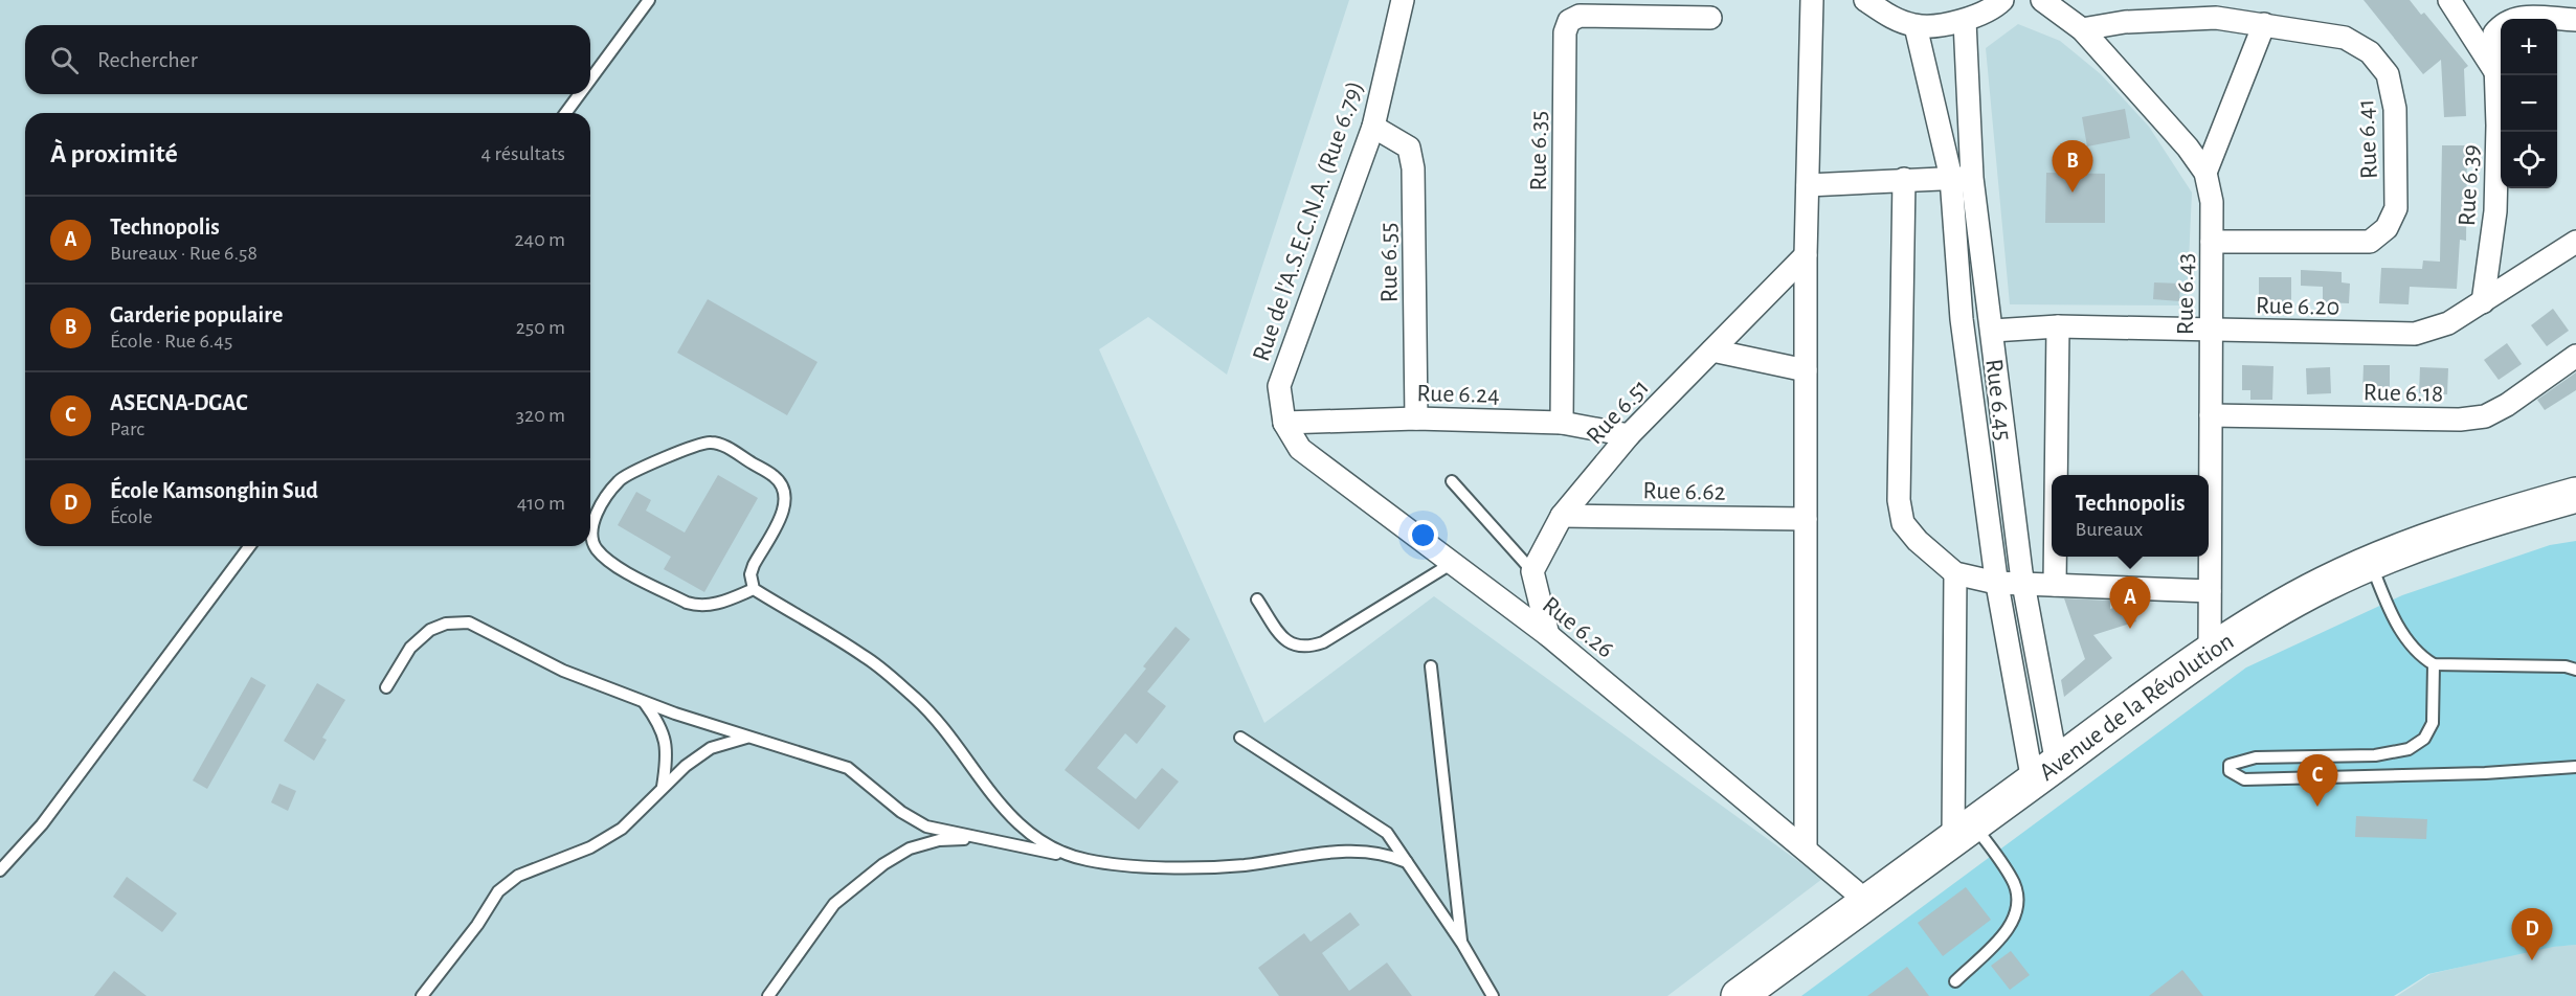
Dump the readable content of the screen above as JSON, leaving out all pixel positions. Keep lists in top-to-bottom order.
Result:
{
  "streets": {
    "main road": ["Avenue de la Révolution"],
    "street": [
      "Rue 6.41",
      "Rue 6.35",
      "Rue 6.39",
      "Rue de l'A.S.E.C.N.A. (Rue 6.79)",
      "Rue 6.55",
      "Rue 6.43",
      "Rue 6.20",
      "Rue 6.18",
      "Rue 6.24",
      "Rue 6.45",
      "Rue 6.51",
      "Rue 6.62",
      "Rue 6.26"
    ]
  },
  "crossings": [
    ["Rue 6.41", "Rue 6.43"],
    ["Rue 6.35", "Rue 6.24"],
    ["Rue 6.39", "Rue 6.20"],
    ["Rue de l'A.S.E.C.N.A. (Rue 6.79)", "Rue 6.55"],
    ["Rue de l'A.S.E.C.N.A. (Rue 6.79)", "Rue 6.26"],
    ["Rue 6.55", "Rue 6.24"],
    ["Rue 6.43", "Rue 6.20"],
    ["Rue 6.43", "Rue 6.18"],
    ["Rue 6.43", "Avenue de la Révolution"],
    ["Rue 6.20", "Rue 6.45"],
    ["Rue 6.24", "Rue 6.51"],
    ["Rue 6.24", "Rue 6.26"],
    ["Rue 6.45", "Avenue de la Révolution"],
    ["Rue 6.51", "Rue 6.62"],
    ["Rue 6.26", "Avenue de la Révolution"]
  ],
  "page": {
    "map_buttons": ["+", "−"],
    "search": "Rechercher",
    "heading": ["À proximité", "4 résultats"],
    "pins": [
      "B",
      "A",
      "C",
      "D"
    ],
    "list": [
      {
        "mark": "A",
        "name": "Technopolis",
        "note": "Bureaux · Rue 6.58",
        "value": "240 m"
      },
      {
        "mark": "B",
        "name": "Garderie populaire",
        "note": "École · Rue 6.45",
        "value": "250 m"
      },
      {
        "mark": "C",
        "name": "ASECNA-DGAC",
        "note": "Parc",
        "value": "320 m"
      },
      {
        "mark": "D",
        "name": "École Kamsonghin Sud",
        "note": "École",
        "value": "410 m"
      }
    ],
    "popup": ["Technopolis", "Bureaux"]
  }
}
